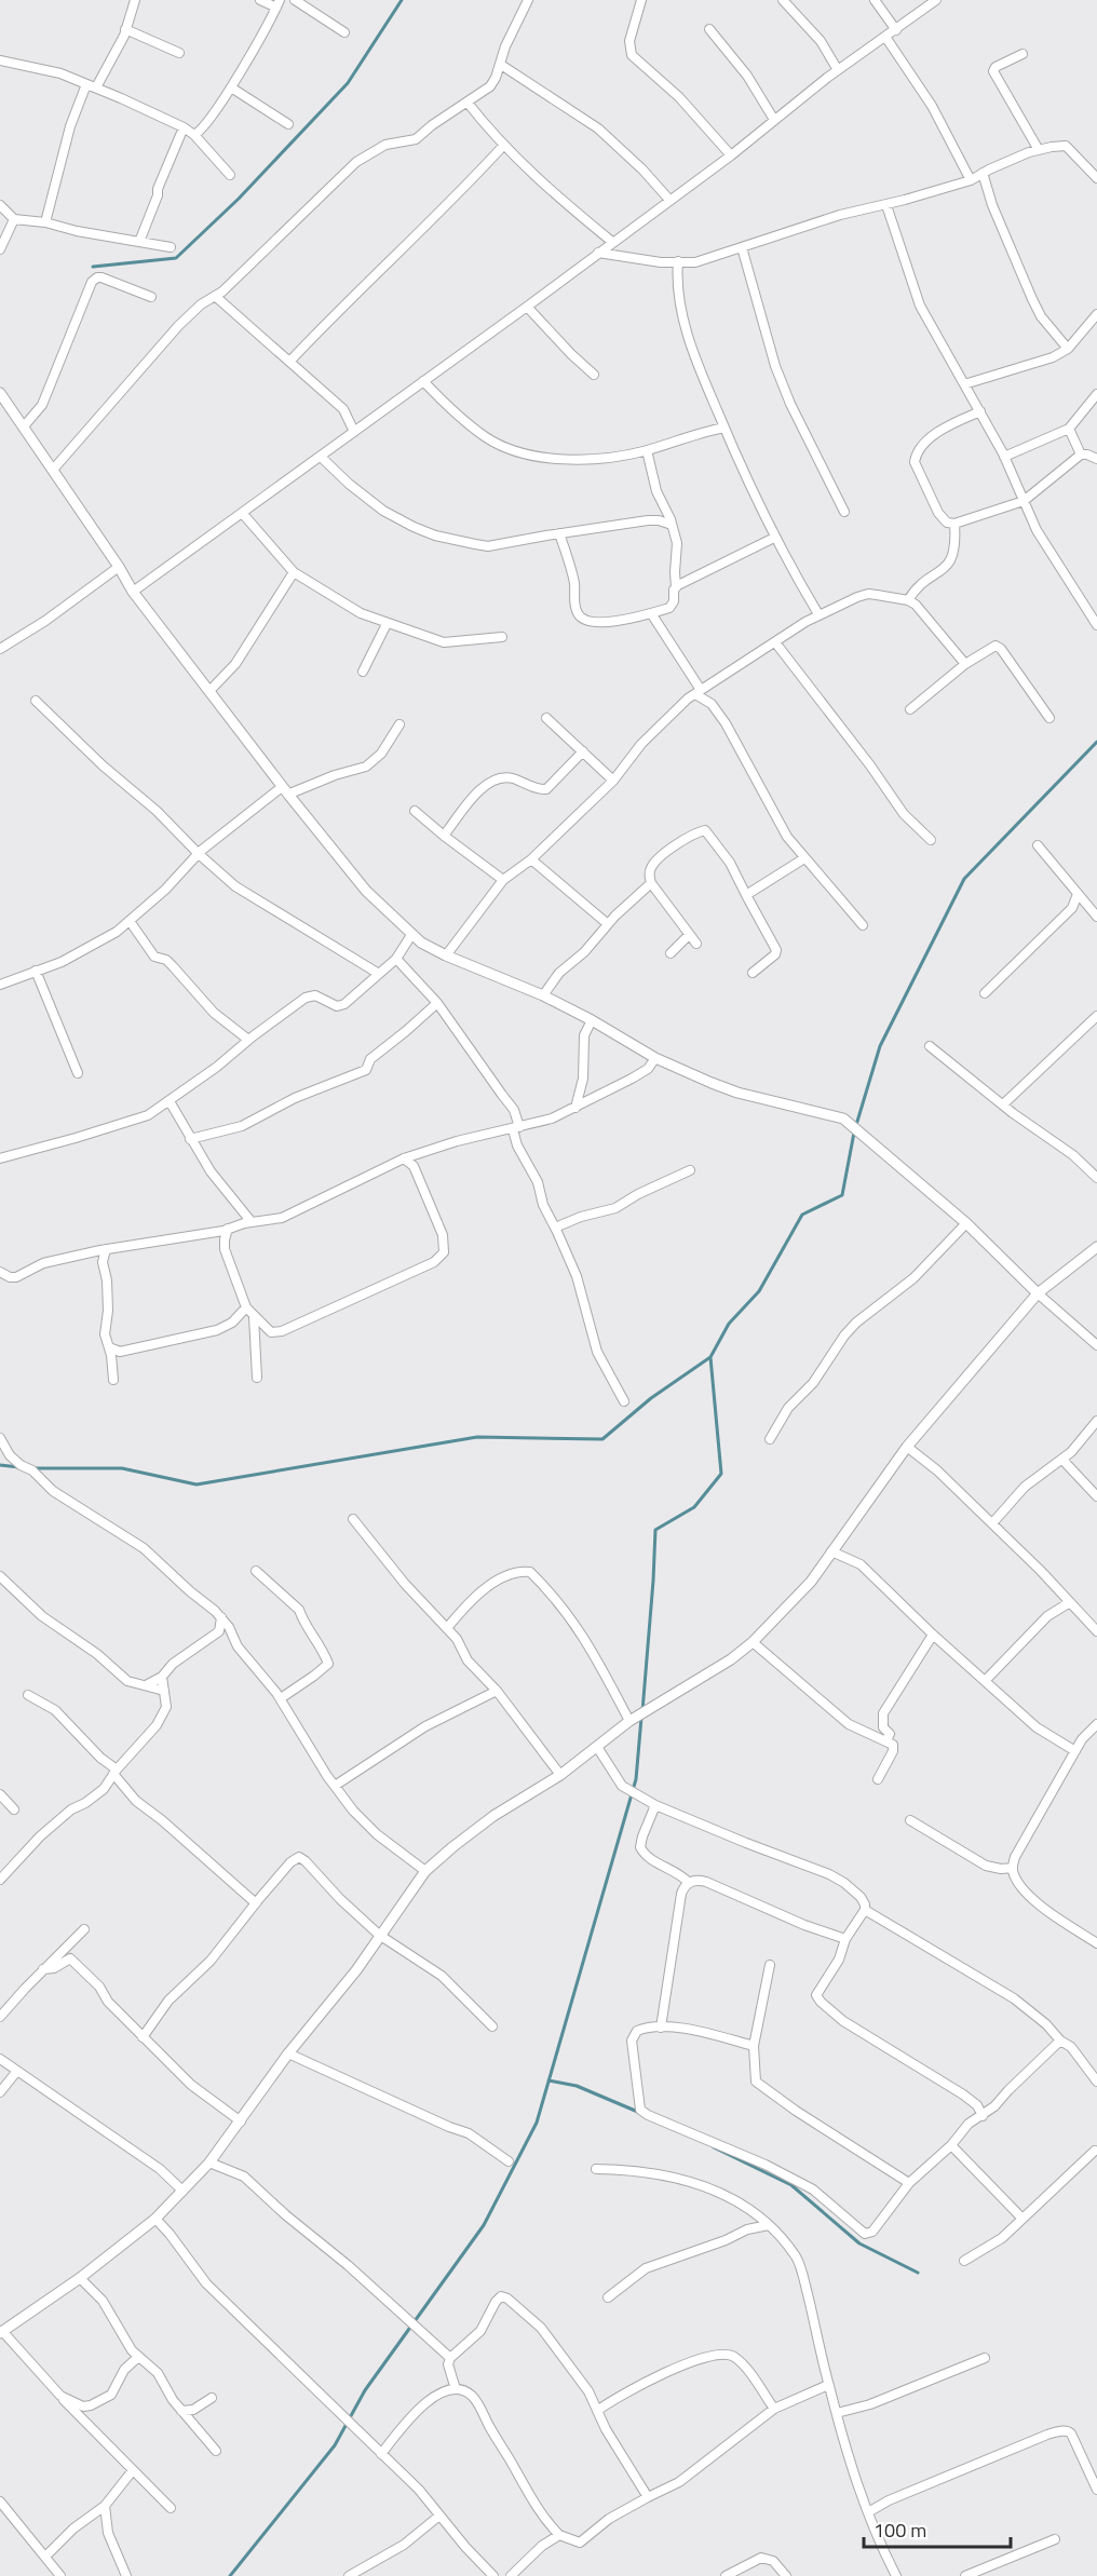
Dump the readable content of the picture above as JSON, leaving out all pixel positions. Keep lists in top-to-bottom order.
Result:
{
  "scale_bar": "100 m"
}
